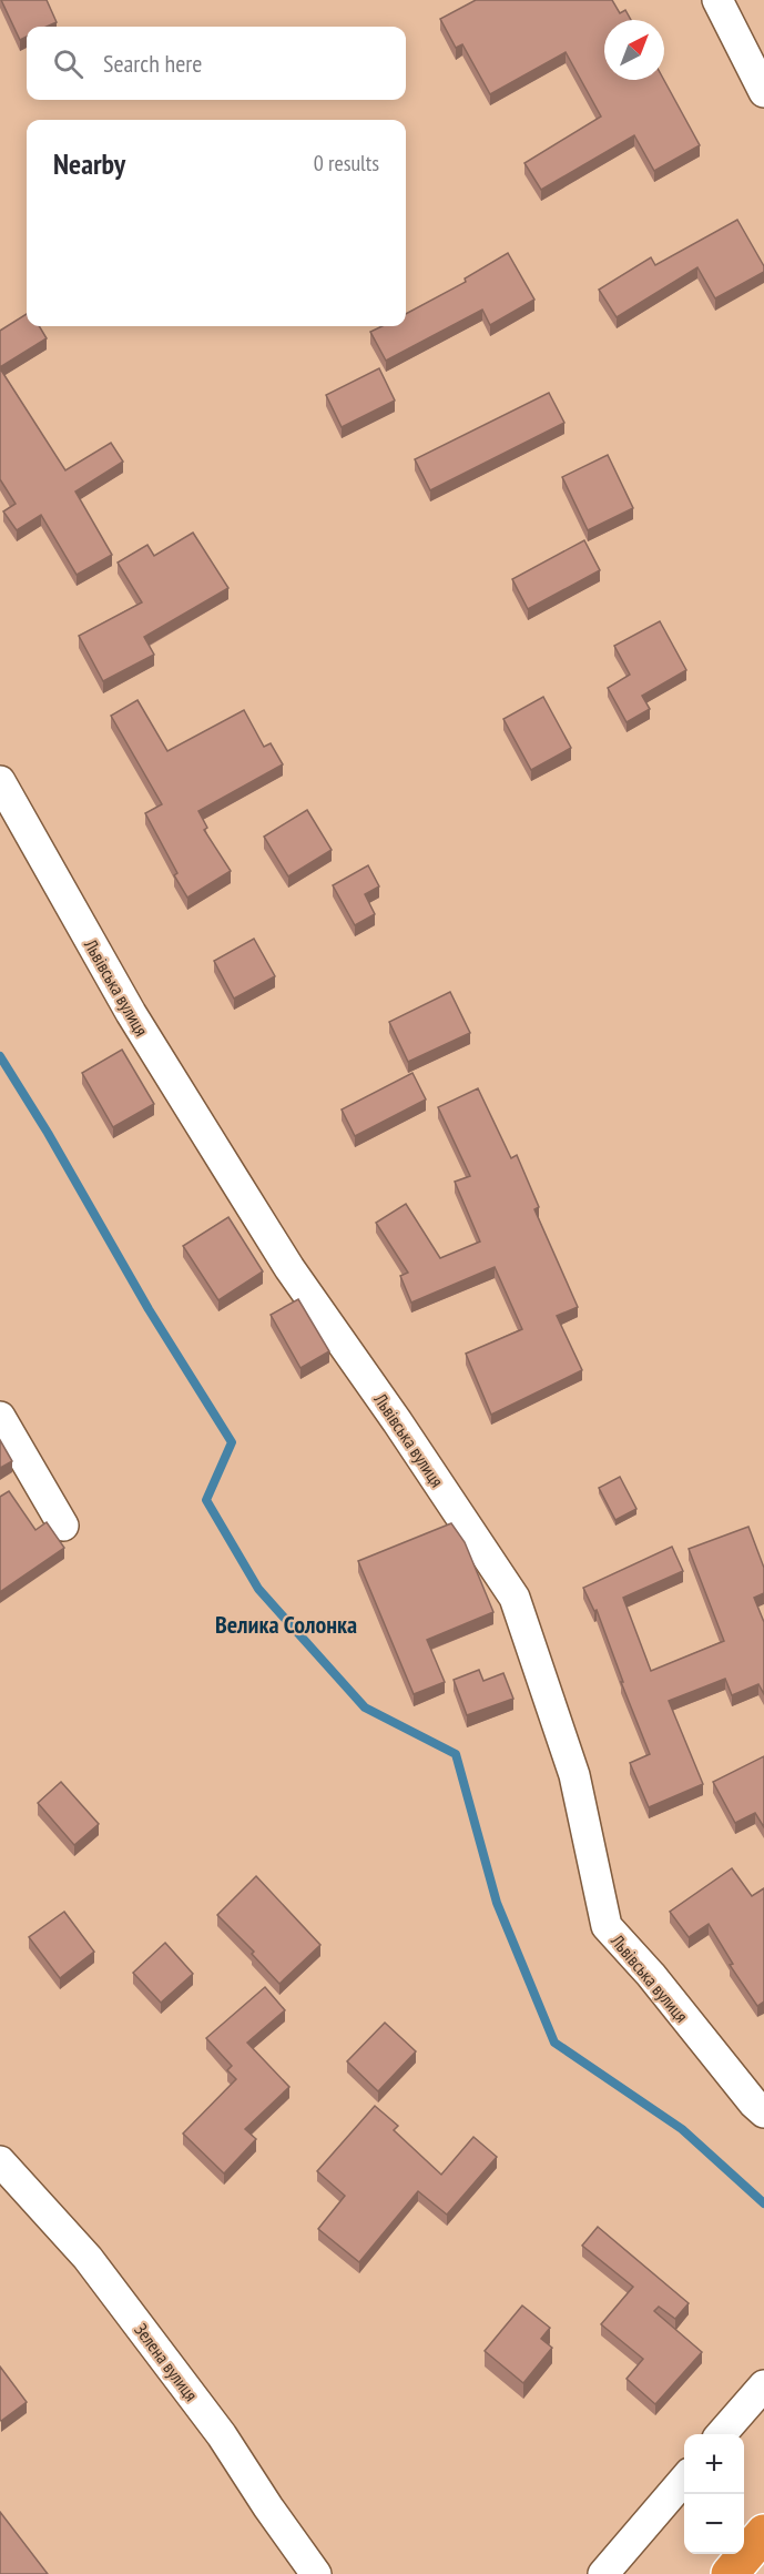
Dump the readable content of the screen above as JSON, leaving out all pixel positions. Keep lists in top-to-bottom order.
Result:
{
  "streets": {
    "street": ["Львівська вулиця", "Зелена вулиця"]
  },
  "districts": ["Велика Солонка"],
  "north": "top right",
  "page": {
    "search": "Search here",
    "heading": ["Nearby", "0 results"],
    "map_buttons": ["+", "−"]
  }
}
